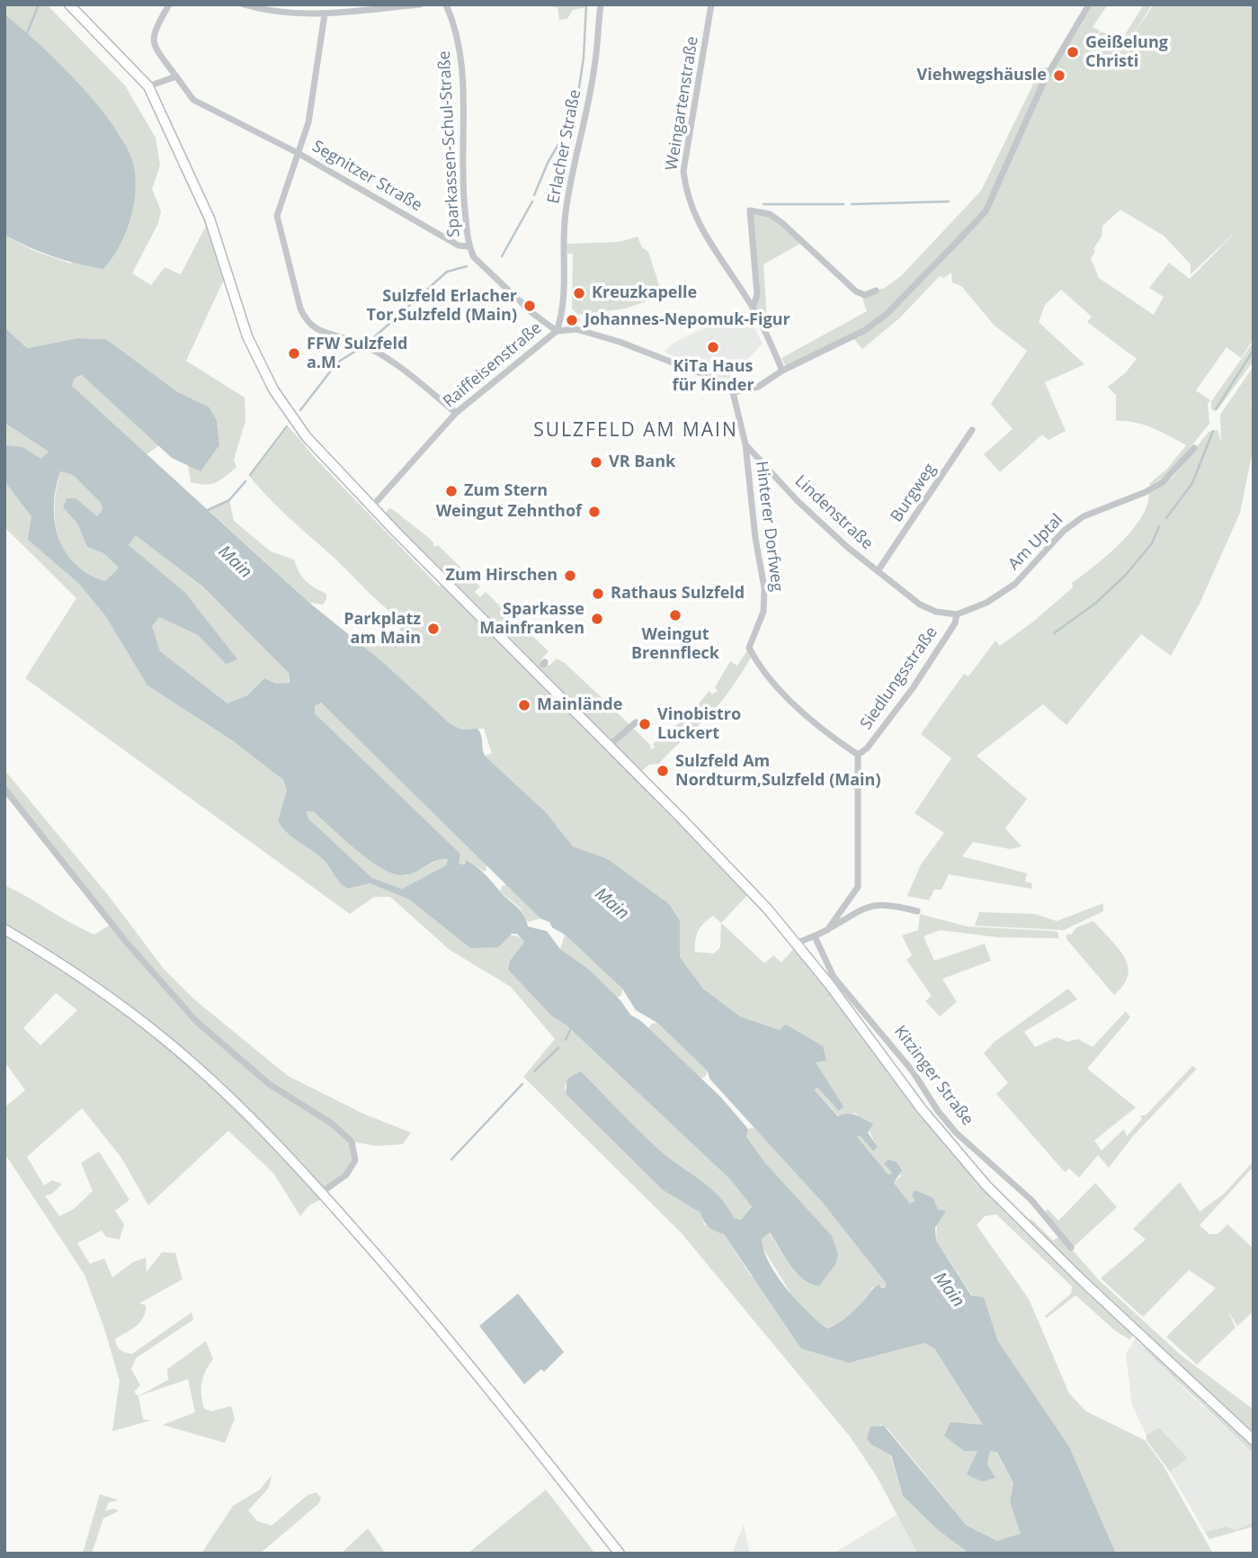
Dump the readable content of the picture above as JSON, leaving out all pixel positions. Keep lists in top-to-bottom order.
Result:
{
  "streets": {
    "street": [
      "Weingartenstraße",
      "Sparkassen-Schul-Straße",
      "Erlacher Straße",
      "Segnitzer Straße",
      "Raiffeisenstraße",
      "Burgweg",
      "Lindenstraße",
      "Hinterer Dorfweg",
      "Am Uptal",
      "Siedlungsstraße",
      "Kitzinger Straße"
    ]
  },
  "crossings": [
    ["Sparkassen-Schul-Straße", "Segnitzer Straße"],
    ["Erlacher Straße", "Raiffeisenstraße"],
    ["Raiffeisenstraße", "Lindenstraße"],
    ["Burgweg", "Lindenstraße"],
    ["Lindenstraße", "Hinterer Dorfweg"],
    ["Lindenstraße", "Am Uptal"],
    ["Lindenstraße", "Siedlungsstraße"],
    ["Hinterer Dorfweg", "Siedlungsstraße"],
    ["Am Uptal", "Siedlungsstraße"]
  ],
  "districts": ["SULZFELD AM MAIN"],
  "water": ["Main"],
  "places": [
    "Geißelung Christi",
    "Viehwegshäusle",
    "Kreuzkapelle",
    "Sulzfeld Erlacher Tor,Sulzfeld (Main)",
    "Johannes-Nepomuk-Figur",
    "KiTa Haus für Kinder",
    "FFW Sulzfeld a.M.",
    "VR Bank",
    "Zum Stern",
    "Weingut Zehnthof",
    "Zum Hirschen",
    "Rathaus Sulzfeld",
    "Weingut Brennfleck",
    "Sparkasse Mainfranken",
    "Parkplatz am Main",
    "Mainlände",
    "Vinobistro Luckert",
    "Sulzfeld Am Nordturm,Sulzfeld (Main)"
  ]
}
